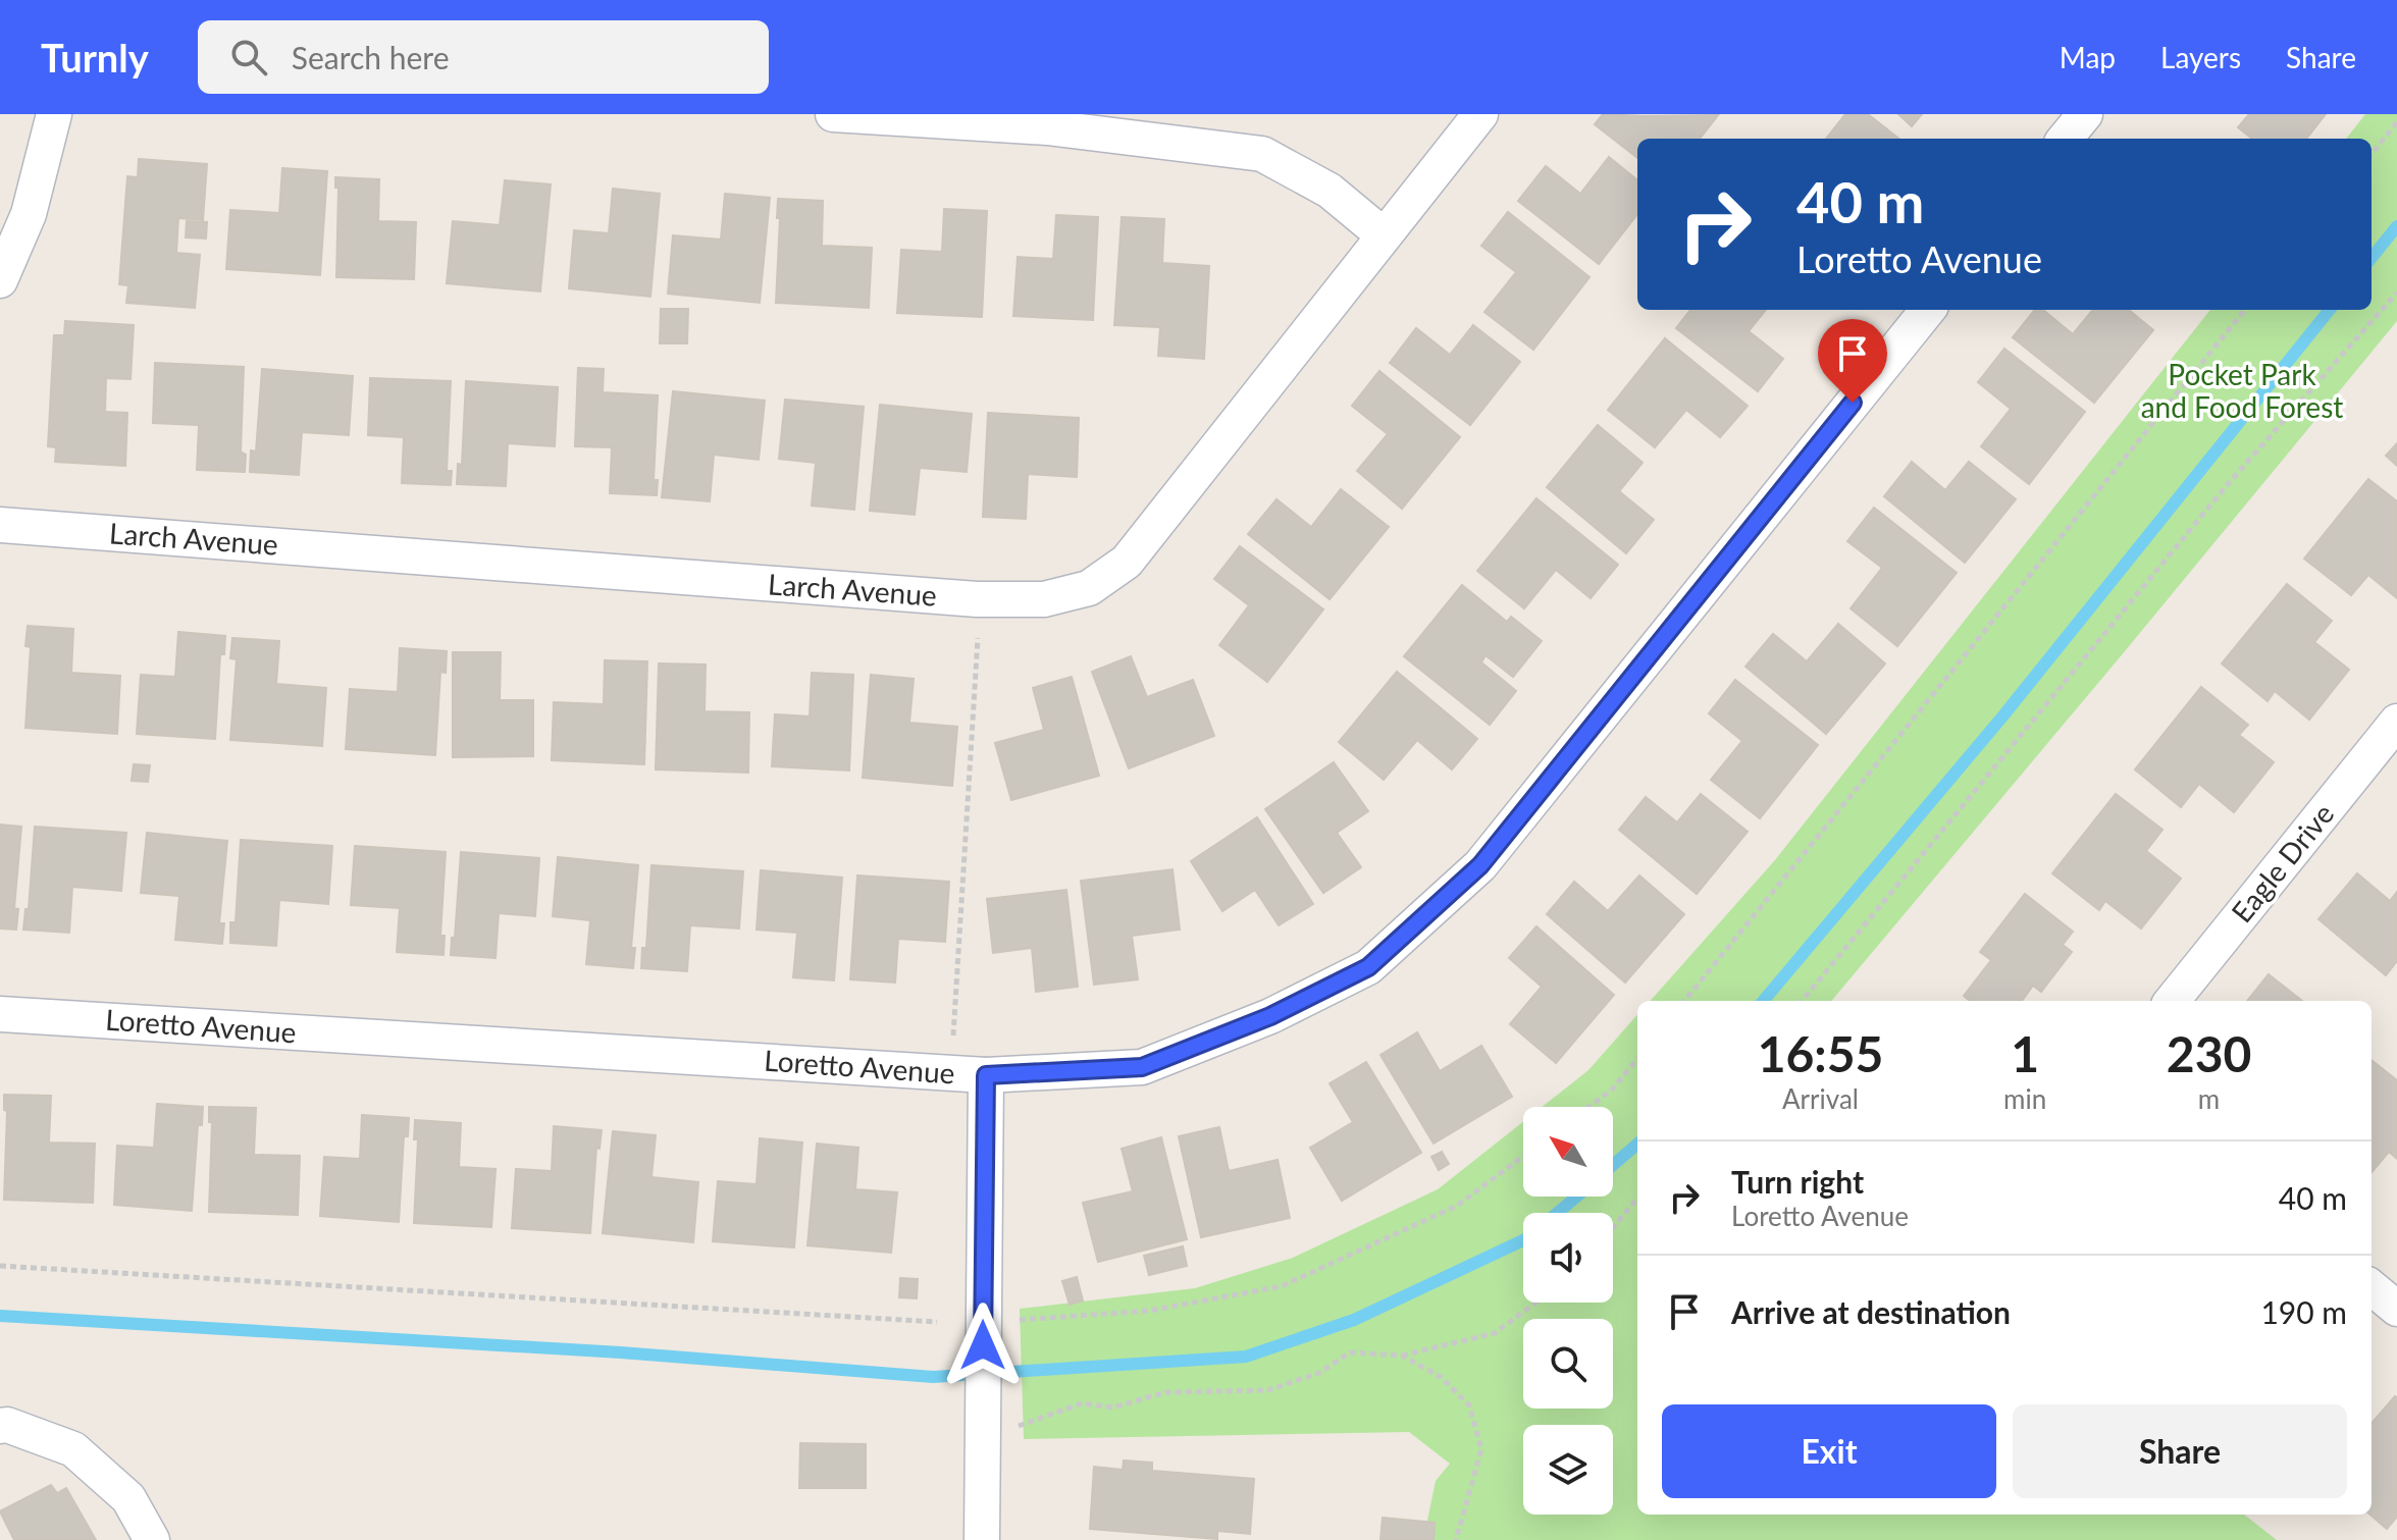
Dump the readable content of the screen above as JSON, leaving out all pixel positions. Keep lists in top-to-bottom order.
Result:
{
  "streets": {
    "street": ["Larch Avenue", "Eagle Drive", "Loretto Avenue"]
  },
  "parks": ["Pocket Park and Food Forest"],
  "north": "top left",
  "page": {
    "header": "Turnly",
    "search": "Search here",
    "nav": ["Map", "Layers", "Share"],
    "turn": ["40 m", "Loretto Avenue"],
    "eta": [
      "16:55",
      "Arrival",
      "1",
      "min",
      "230",
      "m"
    ],
    "list": [
      {
        "name": "Turn right",
        "note": "Loretto Avenue",
        "value": "40 m"
      },
      {
        "name": "Arrive at destination",
        "value": "190 m"
      }
    ],
    "buttons": ["Exit", "Share"]
  }
}
